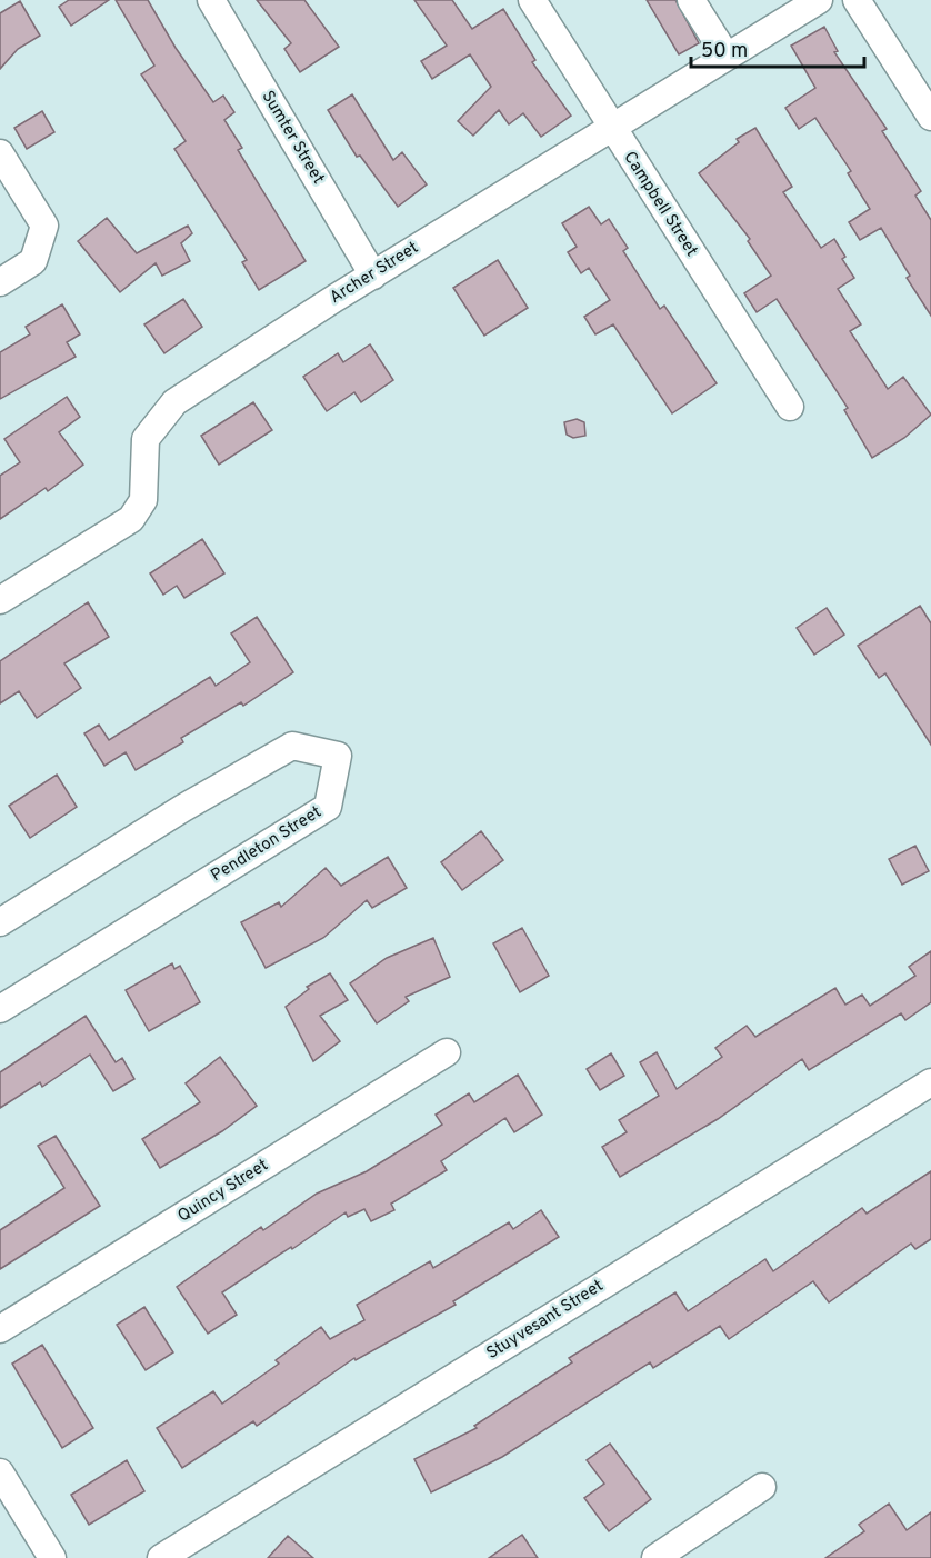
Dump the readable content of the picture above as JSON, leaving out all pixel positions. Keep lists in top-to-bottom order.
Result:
{
  "streets": {
    "street": [
      "Sumter Street",
      "Campbell Street",
      "Archer Street",
      "Pendleton Street",
      "Quincy Street",
      "Stuyvesant Street"
    ]
  },
  "crossings": [
    ["Sumter Street", "Archer Street"],
    ["Campbell Street", "Archer Street"]
  ],
  "scale_bar": "50 m"
}
